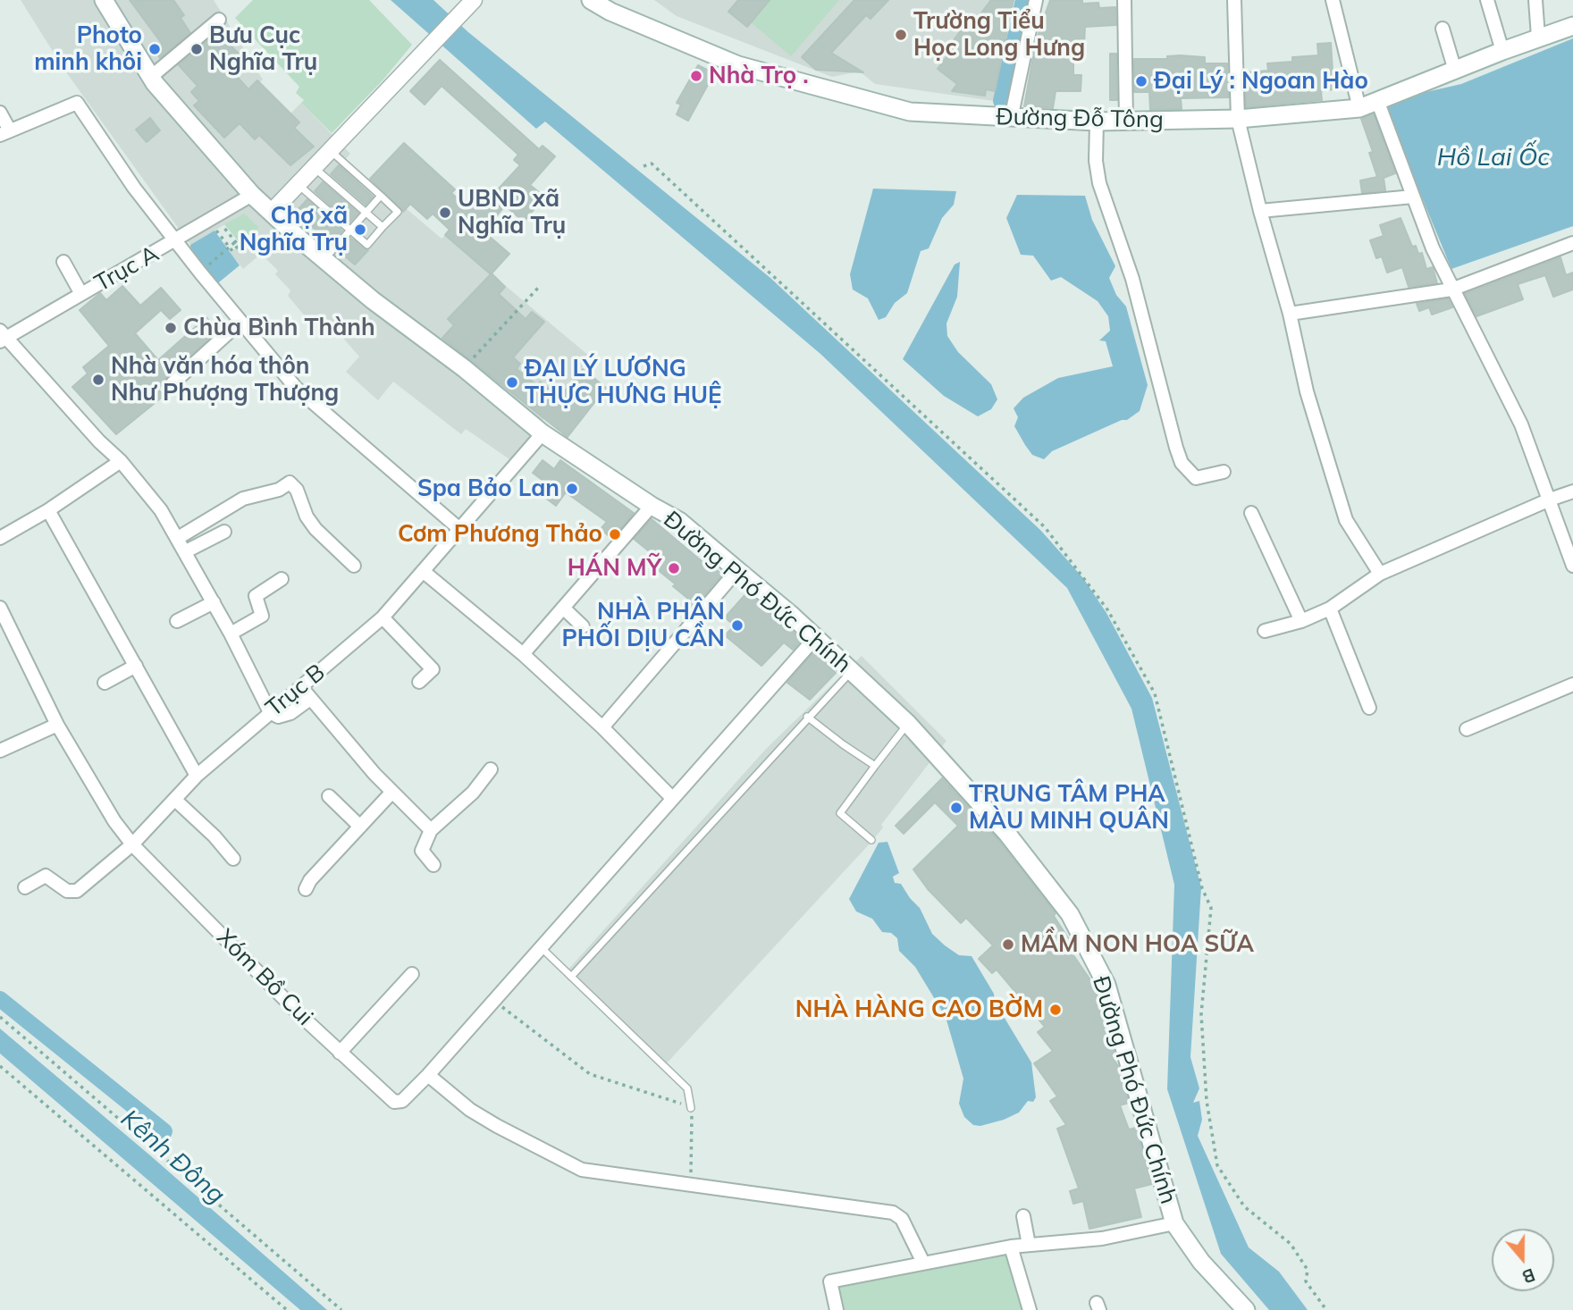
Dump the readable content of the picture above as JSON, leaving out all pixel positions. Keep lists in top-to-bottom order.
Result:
{
  "streets": {
    "main road": ["Đường Đỗ Tông", "Đường Phó Đức Chính"],
    "street": ["Trục A", "Trục B", "Xóm Bồ Cui"]
  },
  "crossings": [
    ["Trục A", "Đường Phó Đức Chính"],
    ["Đường Phó Đức Chính", "Trục B"],
    ["Trục B", "Xóm Bồ Cui"]
  ],
  "water": ["Hồ Lai Ốc", "Kênh Đông"],
  "places": [
    "Trường Tiểu Học Long Hưng",
    "Photo minh khôi",
    "Bưu Cục Nghĩa Trụ",
    "Nhà Trọ .",
    "Đại Lý : Ngoan Hào",
    "UBND xã Nghĩa Trụ",
    "Chợ xã Nghĩa Trụ",
    "Chùa Bình Thành",
    "Nhà văn hóa thôn Như Phượng Thượng",
    "ĐẠI LÝ LƯƠNG THỰC HƯNG HUỆ",
    "Spa Bảo Lan",
    "Cơm Phương Thảo",
    "HÁN MỸ",
    "NHÀ PHÂN PHỐI DỊU CẦN",
    "TRUNG TÂM PHA MÀU MINH QUÂN",
    "MẦM NON HOA SỮA",
    "NHÀ HÀNG CAO BỜM"
  ],
  "north": "bottom"
}
